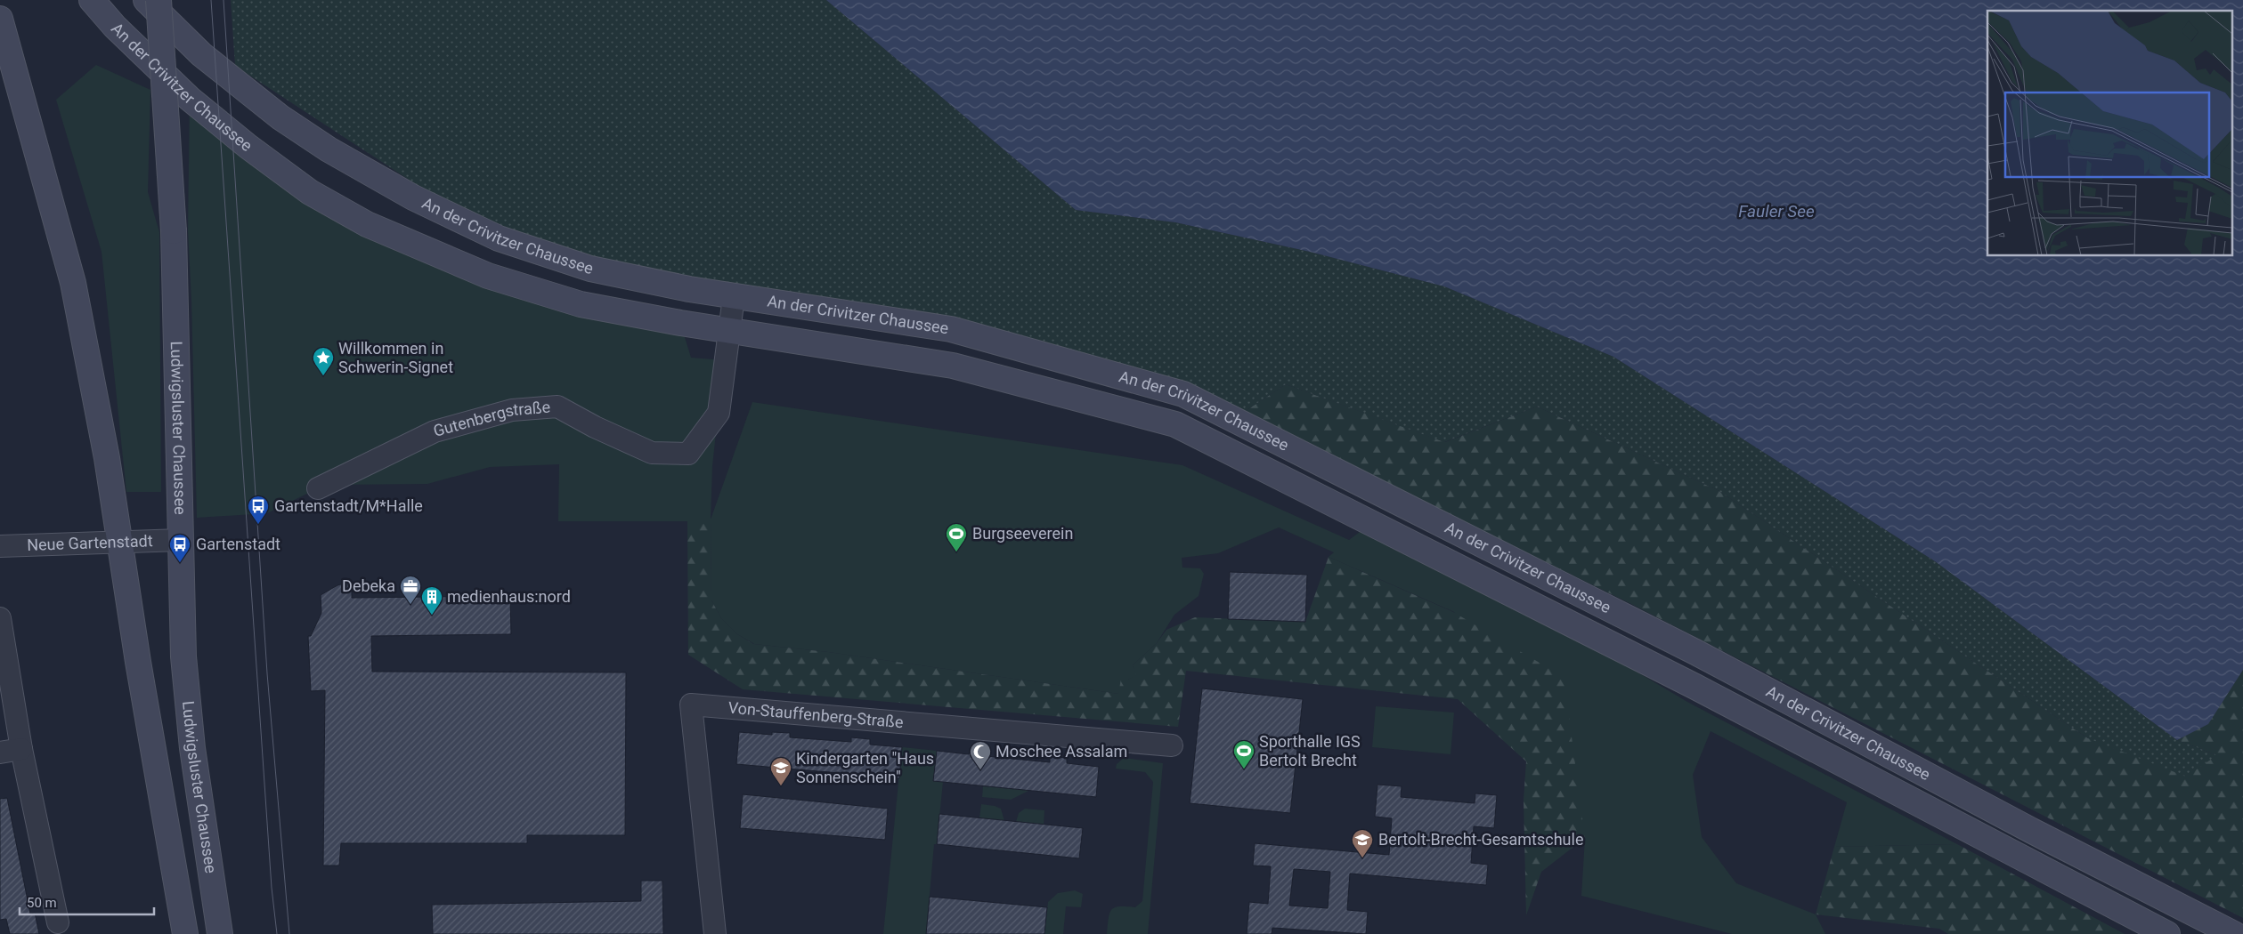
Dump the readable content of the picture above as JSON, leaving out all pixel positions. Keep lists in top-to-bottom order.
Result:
{
  "streets": {
    "street": [
      "An der Crivitzer Chaussee",
      "Gutenbergstraße",
      "Ludwigsluster Chaussee",
      "Neue Gartenstadt",
      "Von-Stauffenberg-Straße"
    ]
  },
  "crossings": [
    ["An der Crivitzer Chaussee", "Gutenbergstraße"],
    ["Ludwigsluster Chaussee", "Neue Gartenstadt"]
  ],
  "water": ["Fauler See"],
  "places": {
    "place": ["Willkommen in Schwerin-Signet"],
    "bus stop": ["Gartenstadt/M*Halle", "Gartenstadt"],
    "sports": ["Burgseeverein", "Sporthalle IGS Bertolt Brecht"],
    "office": ["Debeka"],
    "building": ["medienhaus:nord"],
    "mosque": ["Moschee Assalam"],
    "school or university": ["Kindergarten \"Haus Sonnenschein\"", "Bertolt-Brecht-Gesamtschule"]
  },
  "scale_bar": "50 m"
}
